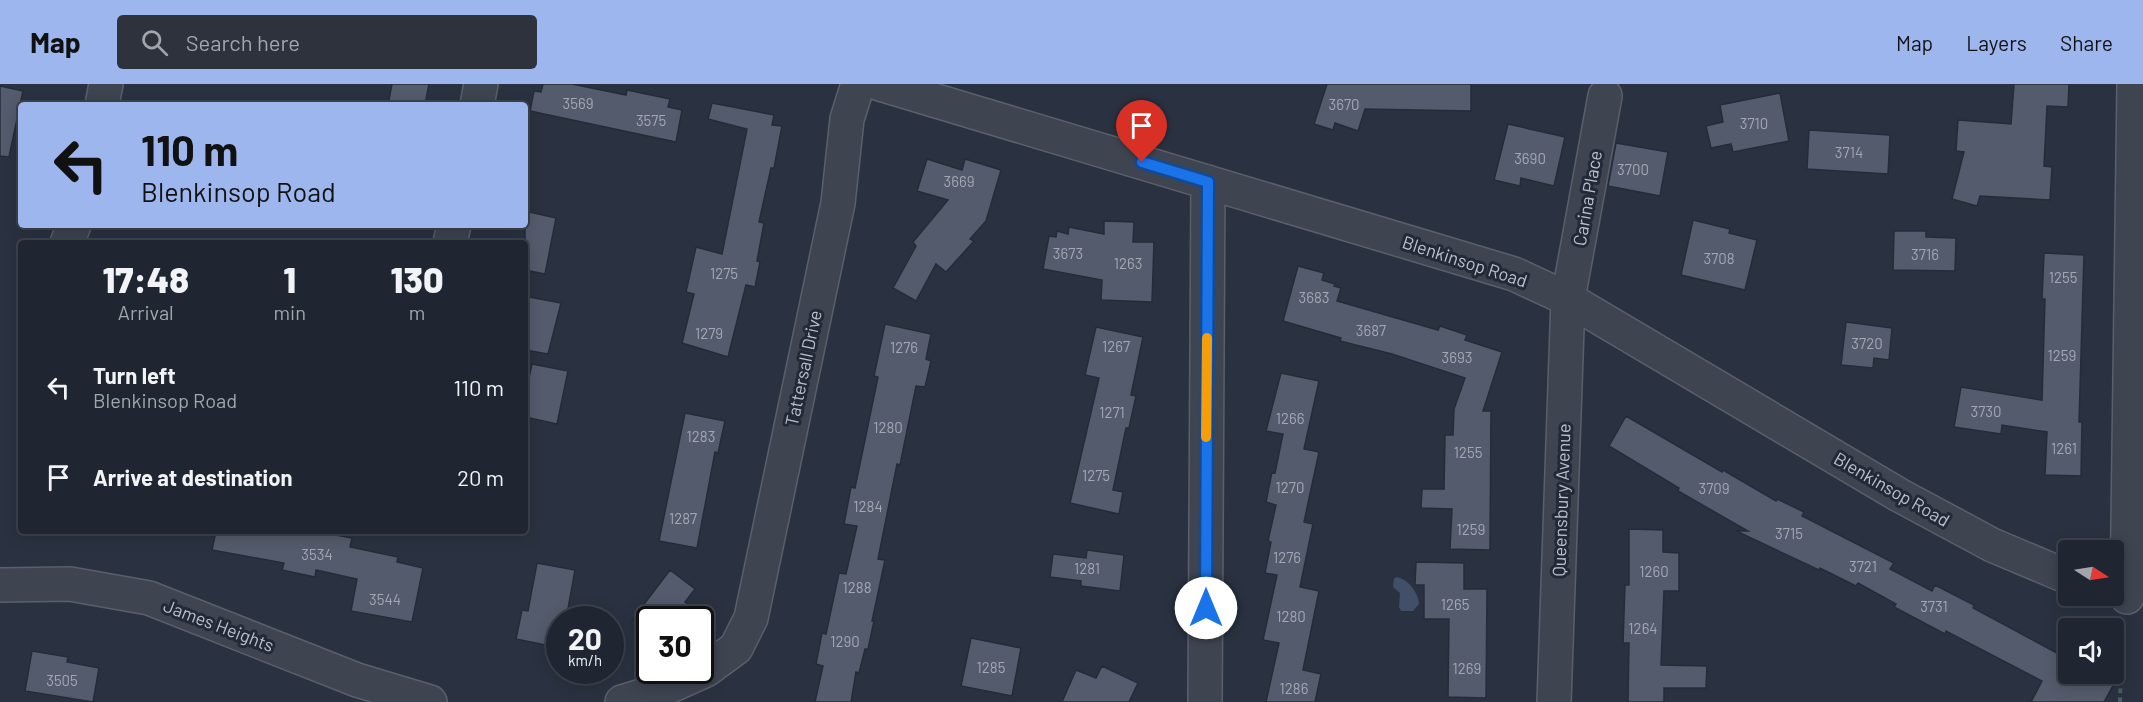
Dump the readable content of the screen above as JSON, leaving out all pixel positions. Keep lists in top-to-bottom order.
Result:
{
  "streets": {
    "street": [
      "Carina Place",
      "Blenkinsop Road",
      "Tattersall Drive",
      "Queensbury Avenue",
      "James Heights"
    ]
  },
  "crossings": [
    ["Carina Place", "Blenkinsop Road"],
    ["Carina Place", "Queensbury Avenue"],
    ["Blenkinsop Road", "Queensbury Avenue"]
  ],
  "house_numbers": [
    "3569",
    "3670",
    "3575",
    "3710",
    "3714",
    "3690",
    "3700",
    "3669",
    "3673",
    "3716",
    "3708",
    "1263",
    "1275",
    "1255",
    "3683",
    "3687",
    "1279",
    "3720",
    "1267",
    "1276",
    "1259",
    "3693",
    "3730",
    "1271",
    "1266",
    "1280",
    "1283",
    "1261",
    "1255",
    "1275",
    "1270",
    "3709",
    "1284",
    "1287",
    "1259",
    "3715",
    "3534",
    "1276",
    "3721",
    "1281",
    "1260",
    "1288",
    "3544",
    "1265",
    "3731",
    "1280",
    "1264",
    "1290",
    "1285",
    "1269",
    "3505",
    "1286"
  ],
  "north": "right",
  "page": {
    "header": "Map",
    "search": "Search here",
    "nav": ["Map", "Layers", "Share"],
    "turn": ["110 m", "Blenkinsop Road"],
    "eta": [
      "17:48",
      "Arrival",
      "1",
      "min",
      "130",
      "m"
    ],
    "list": [
      {
        "name": "Turn left",
        "note": "Blenkinsop Road",
        "value": "110 m"
      },
      {
        "name": "Arrive at destination",
        "value": "20 m"
      }
    ],
    "speed": "20 km/h",
    "limit": "30"
  }
}
